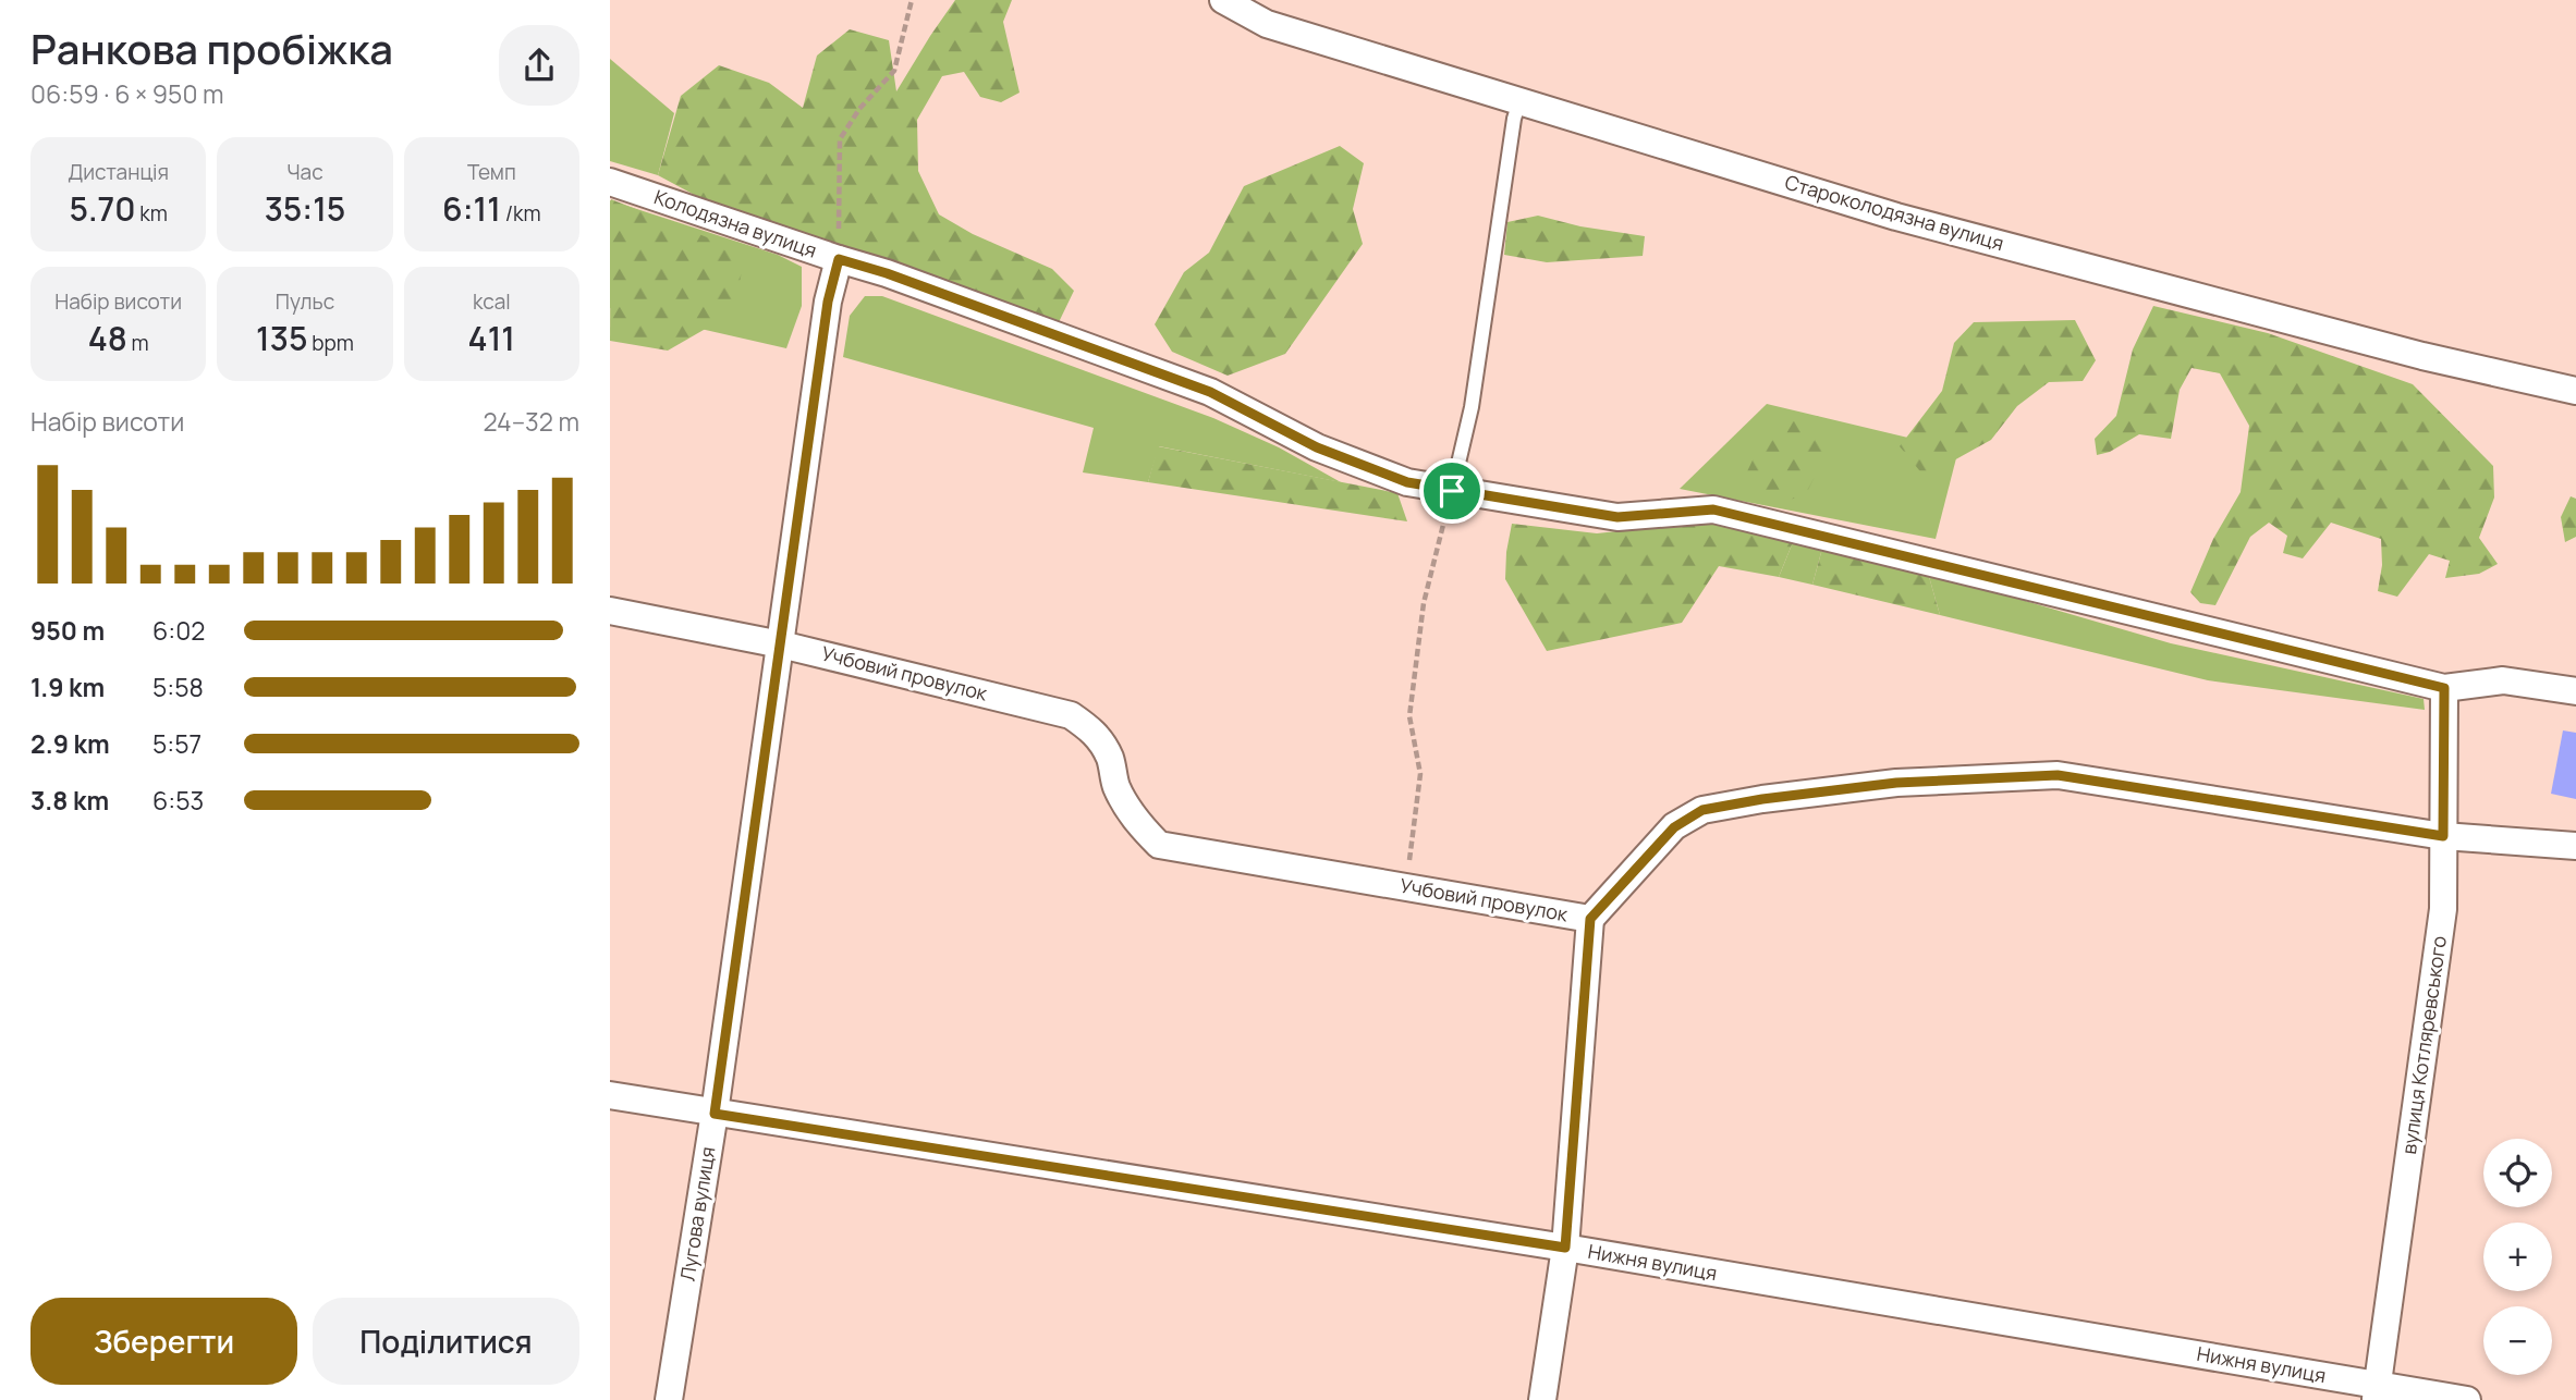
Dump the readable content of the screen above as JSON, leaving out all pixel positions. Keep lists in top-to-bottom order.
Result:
{
  "streets": {
    "street": [
      "Староколодязна вулиця",
      "Колодязна вулиця",
      "Учбовий провулок",
      "вулиця Котляревського",
      "Лугова вулиця",
      "Нижня вулиця"
    ]
  },
  "crossings": [
    ["Колодязна вулиця", "вулиця Котляревського"],
    ["Колодязна вулиця", "Лугова вулиця"],
    ["Учбовий провулок", "вулиця Котляревського"],
    ["Учбовий провулок", "Лугова вулиця"],
    ["вулиця Котляревського", "Нижня вулиця"],
    ["Лугова вулиця", "Нижня вулиця"]
  ],
  "page": {
    "heading": ["Ранкова пробіжка", "06:59 · 6 × 950 m"],
    "stats": [
      ["Дистанція", "5.70 km"],
      ["Час", "35:15"],
      ["Темп", "6:11 /km"],
      ["Набір висоти", "48 m"],
      ["Пульс", "135 bpm"],
      ["kcal", "411"]
    ],
    "chart": ["Набір висоти", "24–32 m"],
    "list": [
      {
        "name": "950 m",
        "note": "6:02"
      },
      {
        "name": "1.9 km",
        "note": "5:58"
      },
      {
        "name": "2.9 km",
        "note": "5:57"
      },
      {
        "name": "3.8 km",
        "note": "6:53"
      }
    ],
    "map_buttons": ["+", "−"],
    "buttons": ["Зберегти", "Поділитися"]
  }
}
